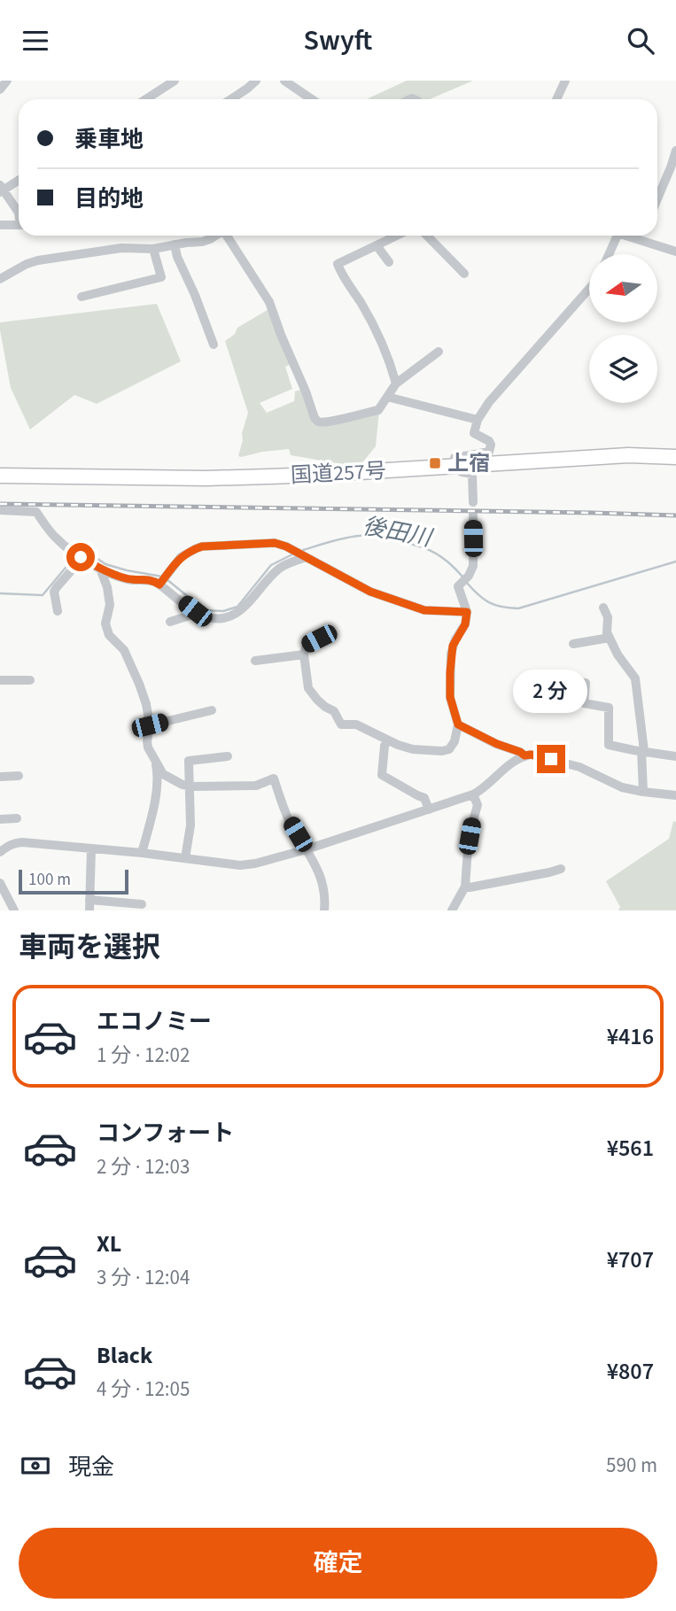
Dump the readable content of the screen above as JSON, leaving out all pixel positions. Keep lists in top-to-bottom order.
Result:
{
  "streets": {
    "highway": ["国道257号"]
  },
  "water": ["後田川"],
  "places": {
    "transit": ["上宿"]
  },
  "scale_bar": "100 m",
  "north": "left",
  "page": {
    "header": "Swyft",
    "banner": ["乗車地", "目的地"],
    "bubble": "2 分",
    "scale": "100 m",
    "heading": "車両を選択",
    "list": [
      {
        "name": "エコノミー",
        "note": "1 分 · 12:02",
        "value": "¥416"
      },
      {
        "name": "コンフォート",
        "note": "2 分 · 12:03",
        "value": "¥561"
      },
      {
        "name": "XL",
        "note": "3 分 · 12:04",
        "value": "¥707"
      },
      {
        "name": "Black",
        "note": "4 分 · 12:05",
        "value": "¥807"
      }
    ],
    "pay": ["現金", "590 m"],
    "buttons": "確定"
  }
}
